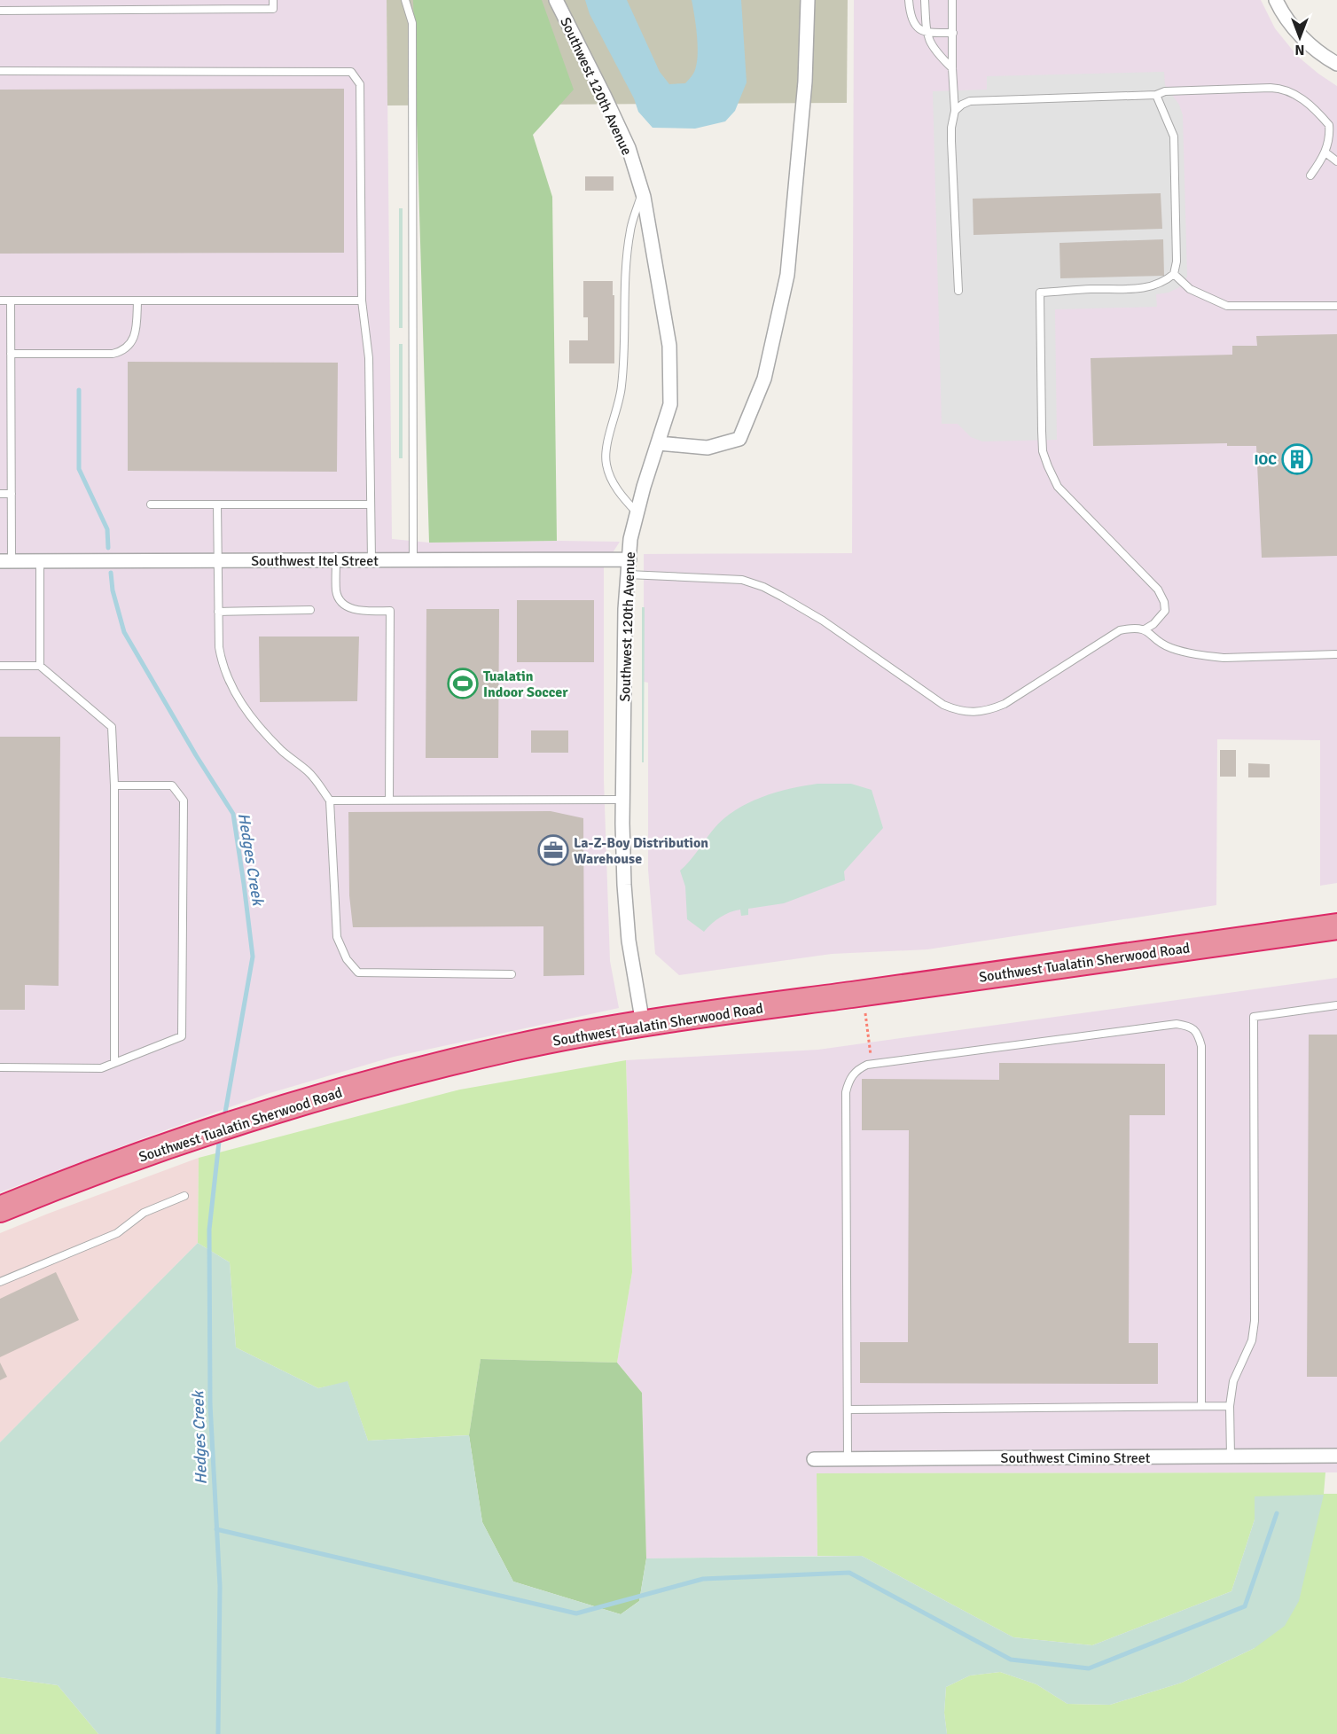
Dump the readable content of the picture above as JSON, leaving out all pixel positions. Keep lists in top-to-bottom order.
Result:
{
  "streets": {
    "highway": ["Southwest Tualatin Sherwood Road"],
    "street": ["Southwest 120th Avenue", "Southwest Itel Street", "Southwest Cimino Street"]
  },
  "crossings": [
    ["Southwest 120th Avenue", "Southwest Itel Street"],
    ["Southwest 120th Avenue", "Southwest Tualatin Sherwood Road"]
  ],
  "water": ["Hedges Creek"],
  "places": {
    "building": ["IOC"],
    "sports": ["Tualatin Indoor Soccer"],
    "office": ["La-Z-Boy Distribution Warehouse"]
  },
  "north": "bottom"
}
